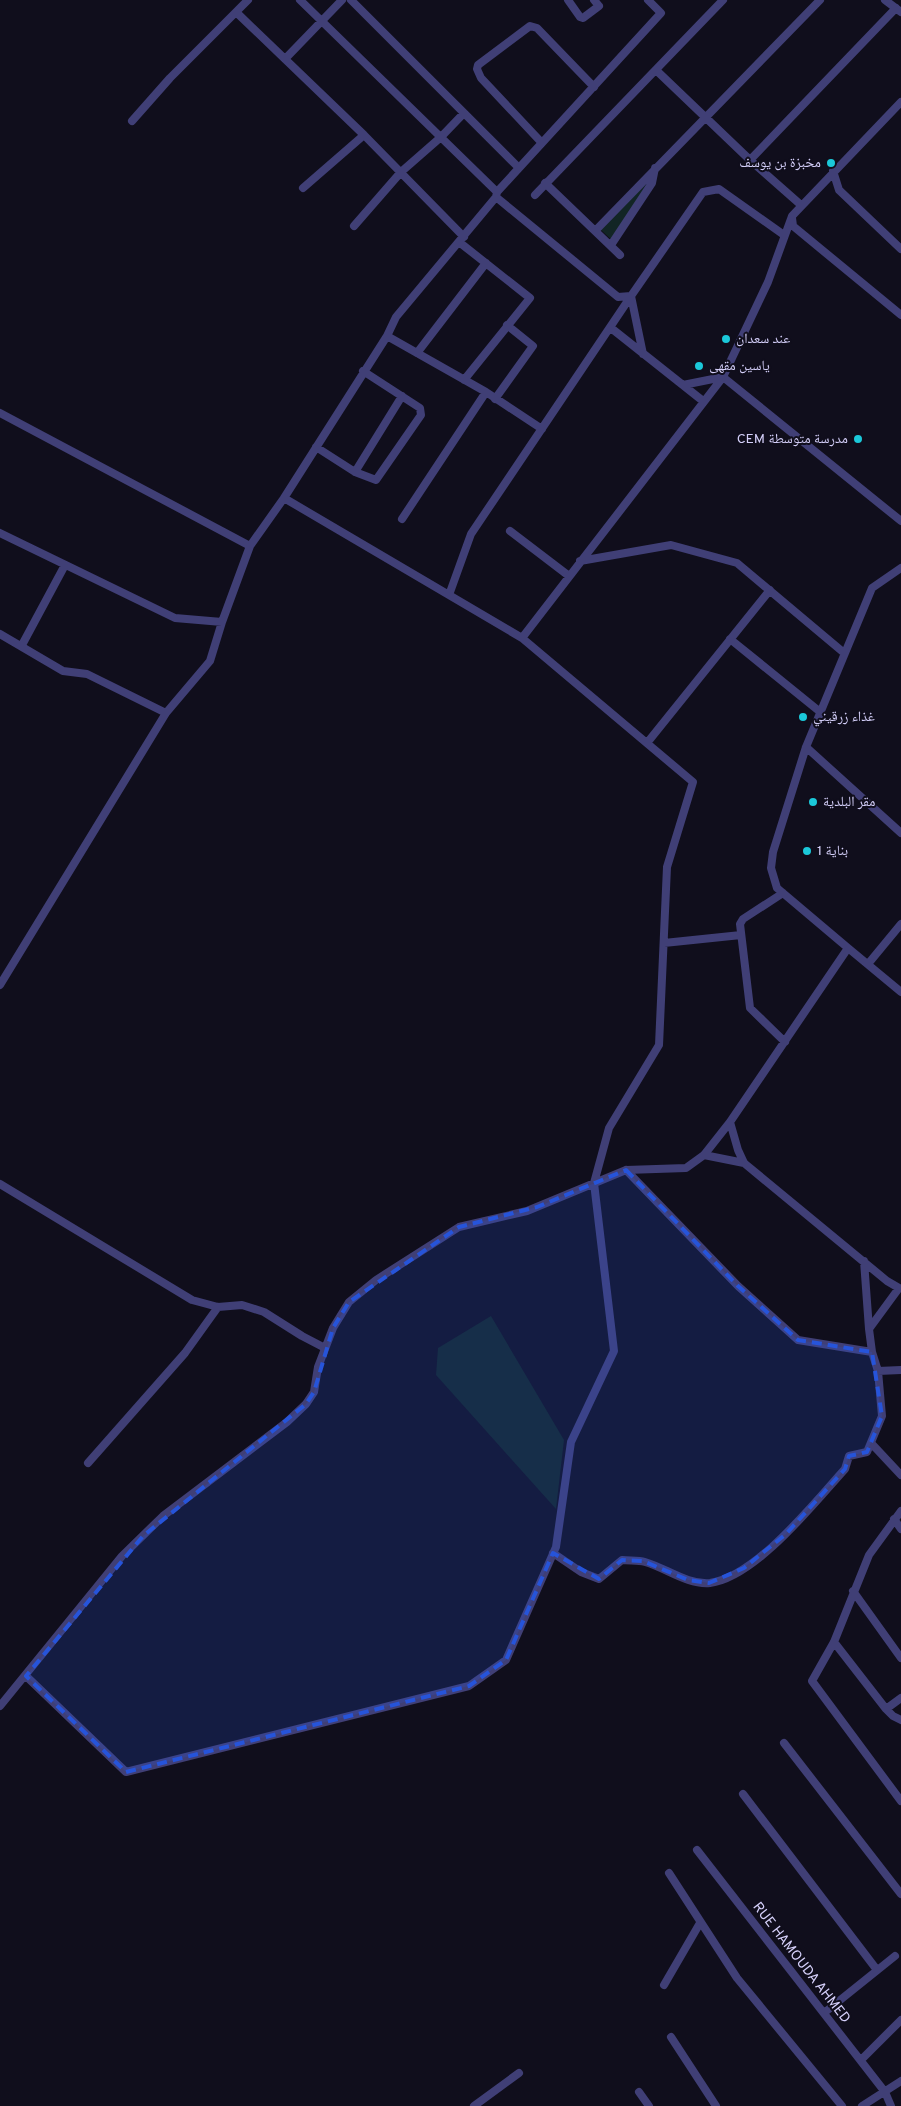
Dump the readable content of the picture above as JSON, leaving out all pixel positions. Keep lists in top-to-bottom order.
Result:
{
  "streets": {
    "street": ["RUE HAMOUDA AHMED"]
  },
  "places": [
    "مخبزة بن یوسف",
    "عند سعدان",
    "ياسين مقهى",
    "CEM مدرسة متوسطة",
    "غذاء زرقيني",
    "مقر البلدية",
    "بناية 1"
  ]
}
